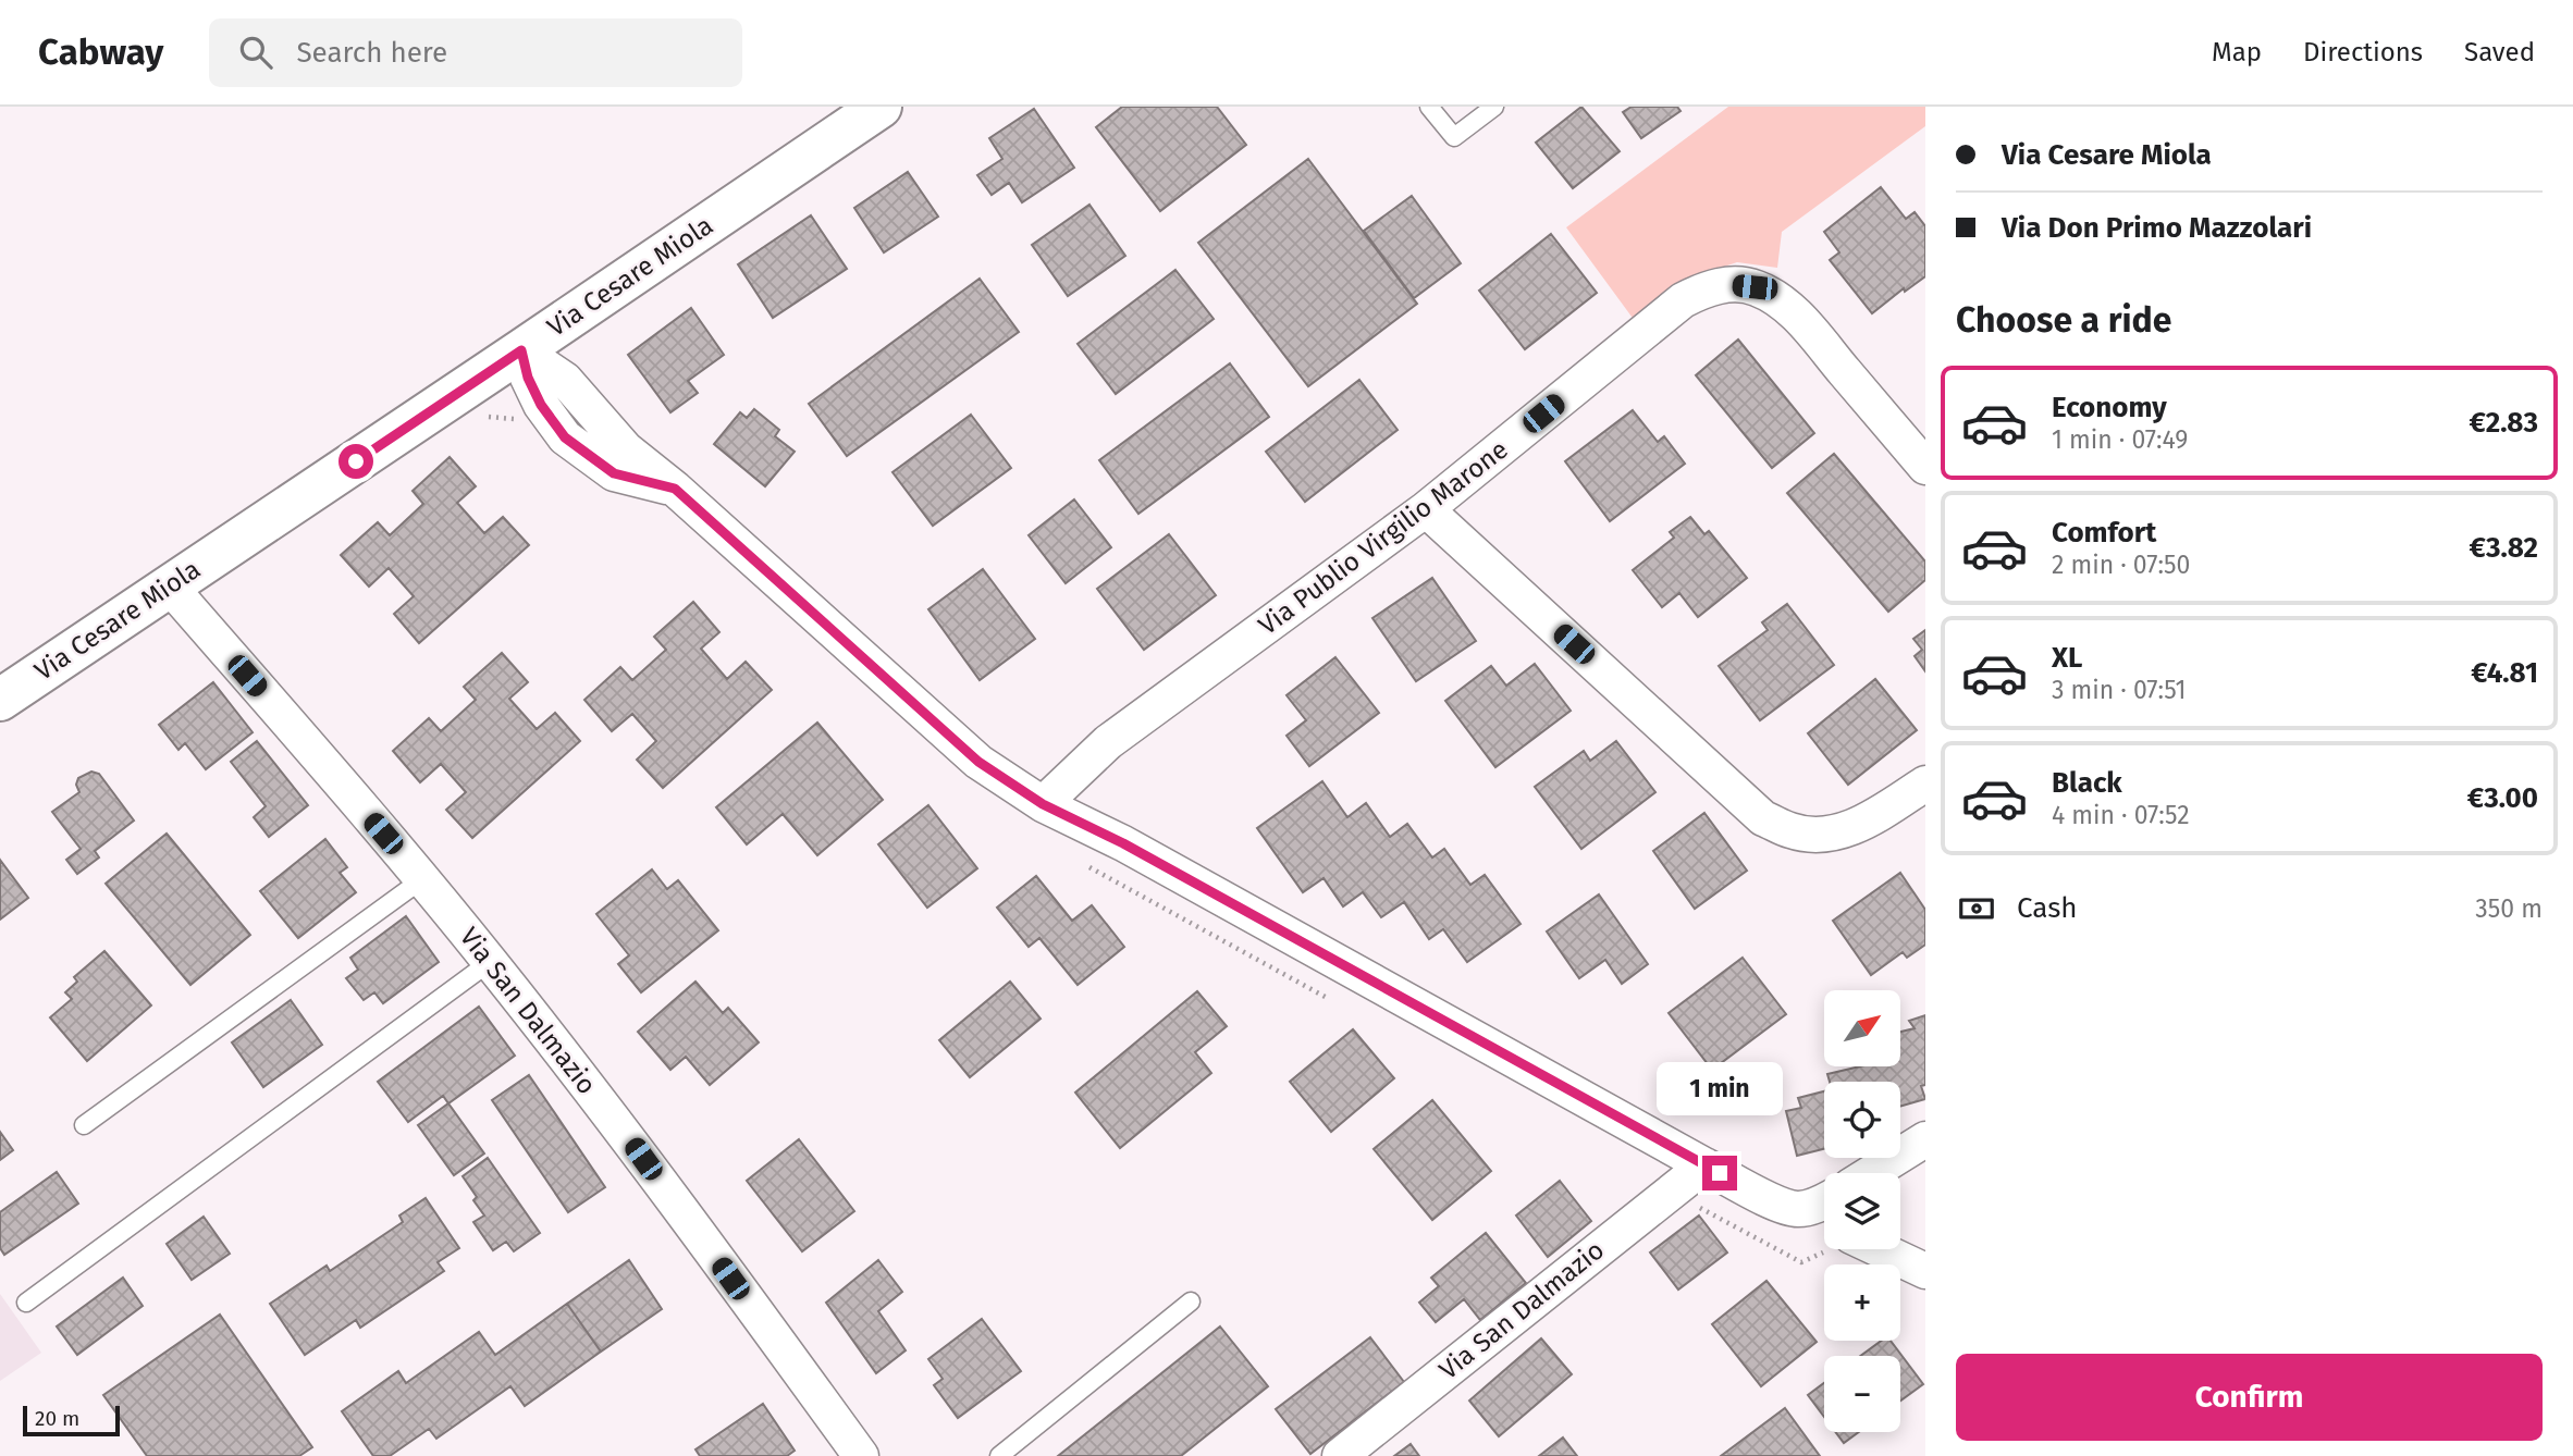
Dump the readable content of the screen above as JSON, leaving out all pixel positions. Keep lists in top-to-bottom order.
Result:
{
  "streets": {
    "street": ["Via Cesare Miola", "Via Publio Virgilio Marone", "Via San Dalmazio"]
  },
  "crossings": [
    ["Via Cesare Miola", "Via San Dalmazio"]
  ],
  "scale_bar": "20 m",
  "north": "top right",
  "page": {
    "header": "Cabway",
    "search": "Search here",
    "nav": ["Map", "Directions", "Saved"],
    "banner": ["Via Cesare Miola", "Via Don Primo Mazzolari"],
    "heading": "Choose a ride",
    "list": [
      {
        "name": "Economy",
        "note": "1 min · 07:49",
        "value": "€2.83"
      },
      {
        "name": "Comfort",
        "note": "2 min · 07:50",
        "value": "€3.82"
      },
      {
        "name": "XL",
        "note": "3 min · 07:51",
        "value": "€4.81"
      },
      {
        "name": "Black",
        "note": "4 min · 07:52",
        "value": "€3.00"
      }
    ],
    "pay": ["Cash", "350 m"],
    "map_buttons": ["+", "−"],
    "bubble": "1 min",
    "buttons": "Confirm",
    "scale": "20 m"
  }
}
